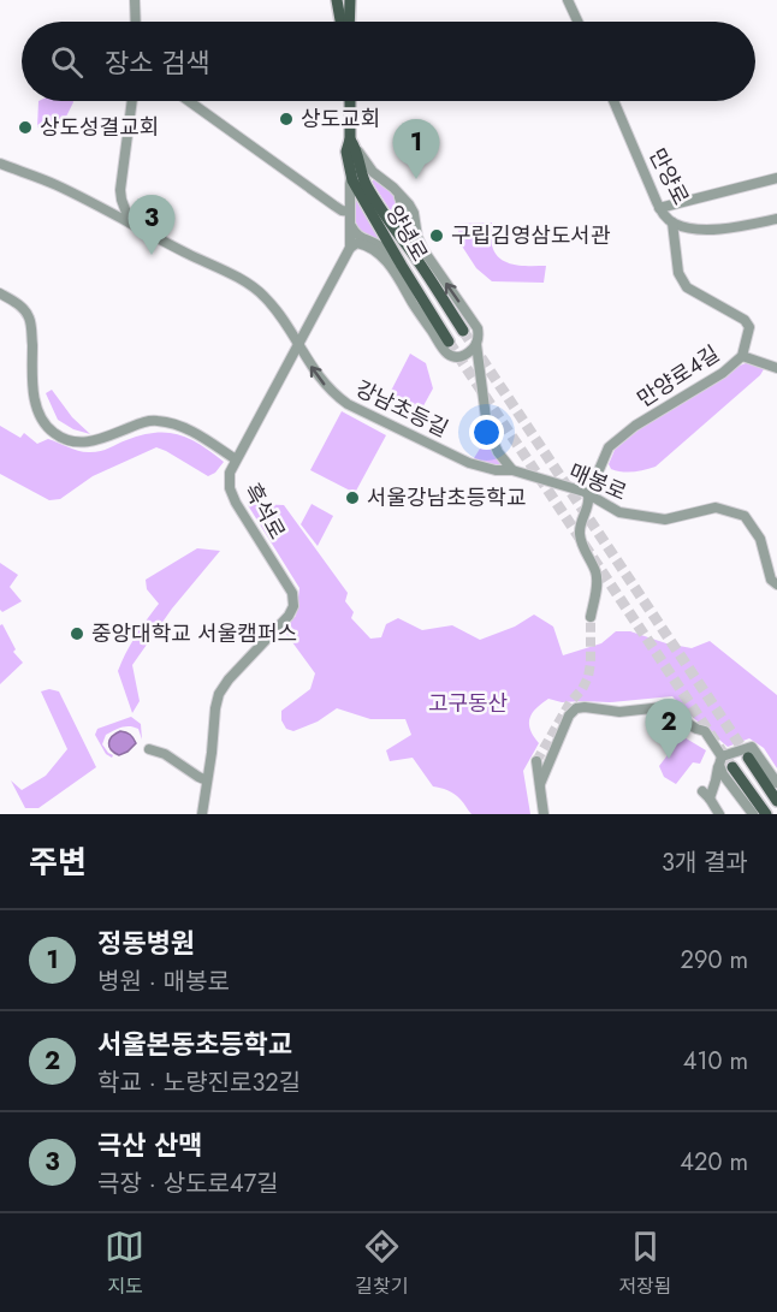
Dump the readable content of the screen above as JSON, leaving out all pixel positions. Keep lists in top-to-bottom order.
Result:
{
  "streets": {
    "main road": ["양녕로"],
    "street": [
      "만양로",
      "만양로4길",
      "강남초등길",
      "매봉로",
      "흑석로"
    ]
  },
  "crossings": [
    ["만양로", "만양로4길"],
    ["양녕로", "흑석로"],
    ["만양로4길", "매봉로"],
    ["강남초등길", "매봉로"],
    ["강남초등길", "흑석로"]
  ],
  "one_way": ["강남초등길"],
  "parks": ["고구동산"],
  "places": [
    "상도교회",
    "상도성결교회",
    "구립김영삼도서관",
    "서울강남초등학교",
    "중앙대학교 서울캠퍼스"
  ],
  "page": {
    "search": "장소 검색",
    "pins": ["1", "3", "2"],
    "heading": ["주변", "3개 결과"],
    "list": [
      {
        "mark": "1",
        "name": "정동병원",
        "note": "병원 · 매봉로",
        "value": "290 m"
      },
      {
        "mark": "2",
        "name": "서울본동초등학교",
        "note": "학교 · 노량진로32길",
        "value": "410 m"
      },
      {
        "mark": "3",
        "name": "극산 산맥",
        "note": "극장 · 상도로47길",
        "value": "420 m"
      }
    ],
    "nav": ["지도", "길찾기", "저장됨"]
  }
}
